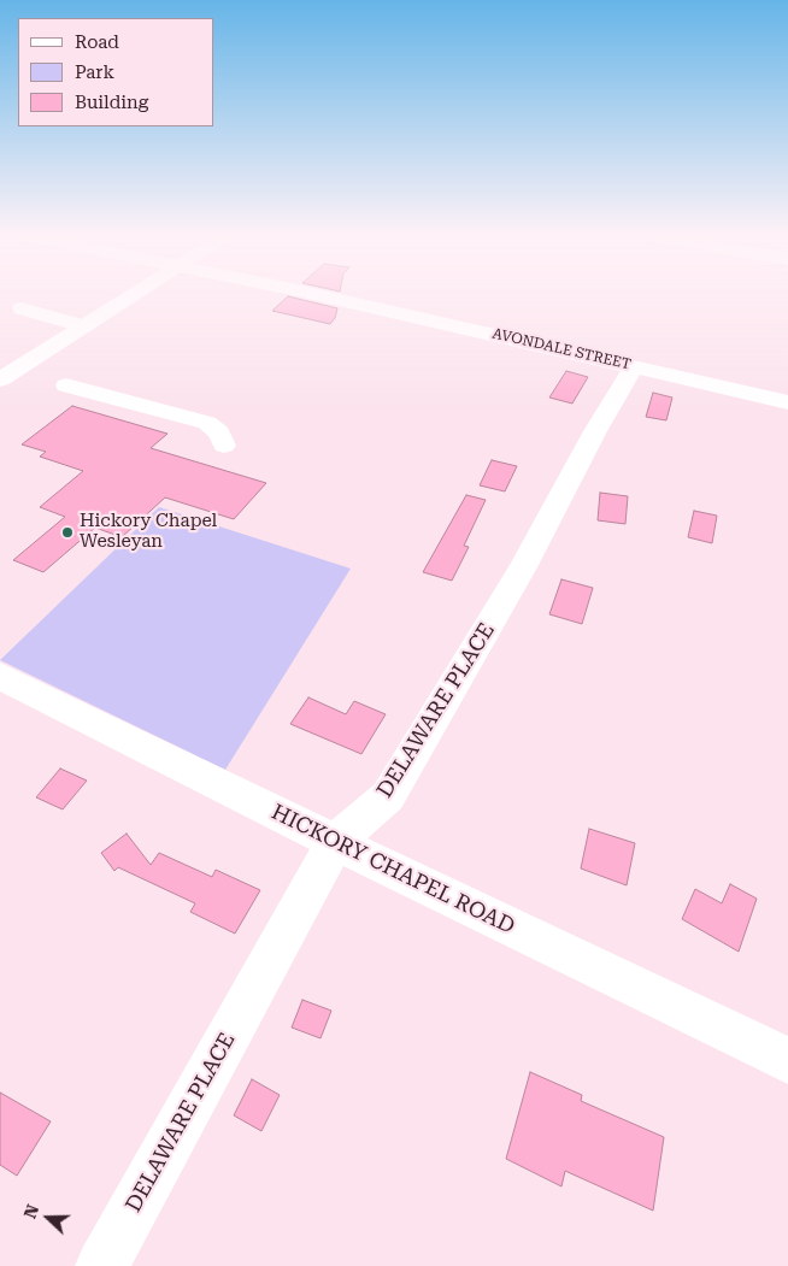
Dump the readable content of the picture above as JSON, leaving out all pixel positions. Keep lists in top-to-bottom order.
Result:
{
  "streets": {
    "street": ["AVONDALE STREET", "DELAWARE PLACE", "HICKORY CHAPEL ROAD"]
  },
  "crossings": [
    ["AVONDALE STREET", "DELAWARE PLACE"],
    ["DELAWARE PLACE", "HICKORY CHAPEL ROAD"]
  ],
  "places": ["Hickory Chapel Wesleyan"],
  "legend": ["Road", "Park", "Building"],
  "north": "left"
}
